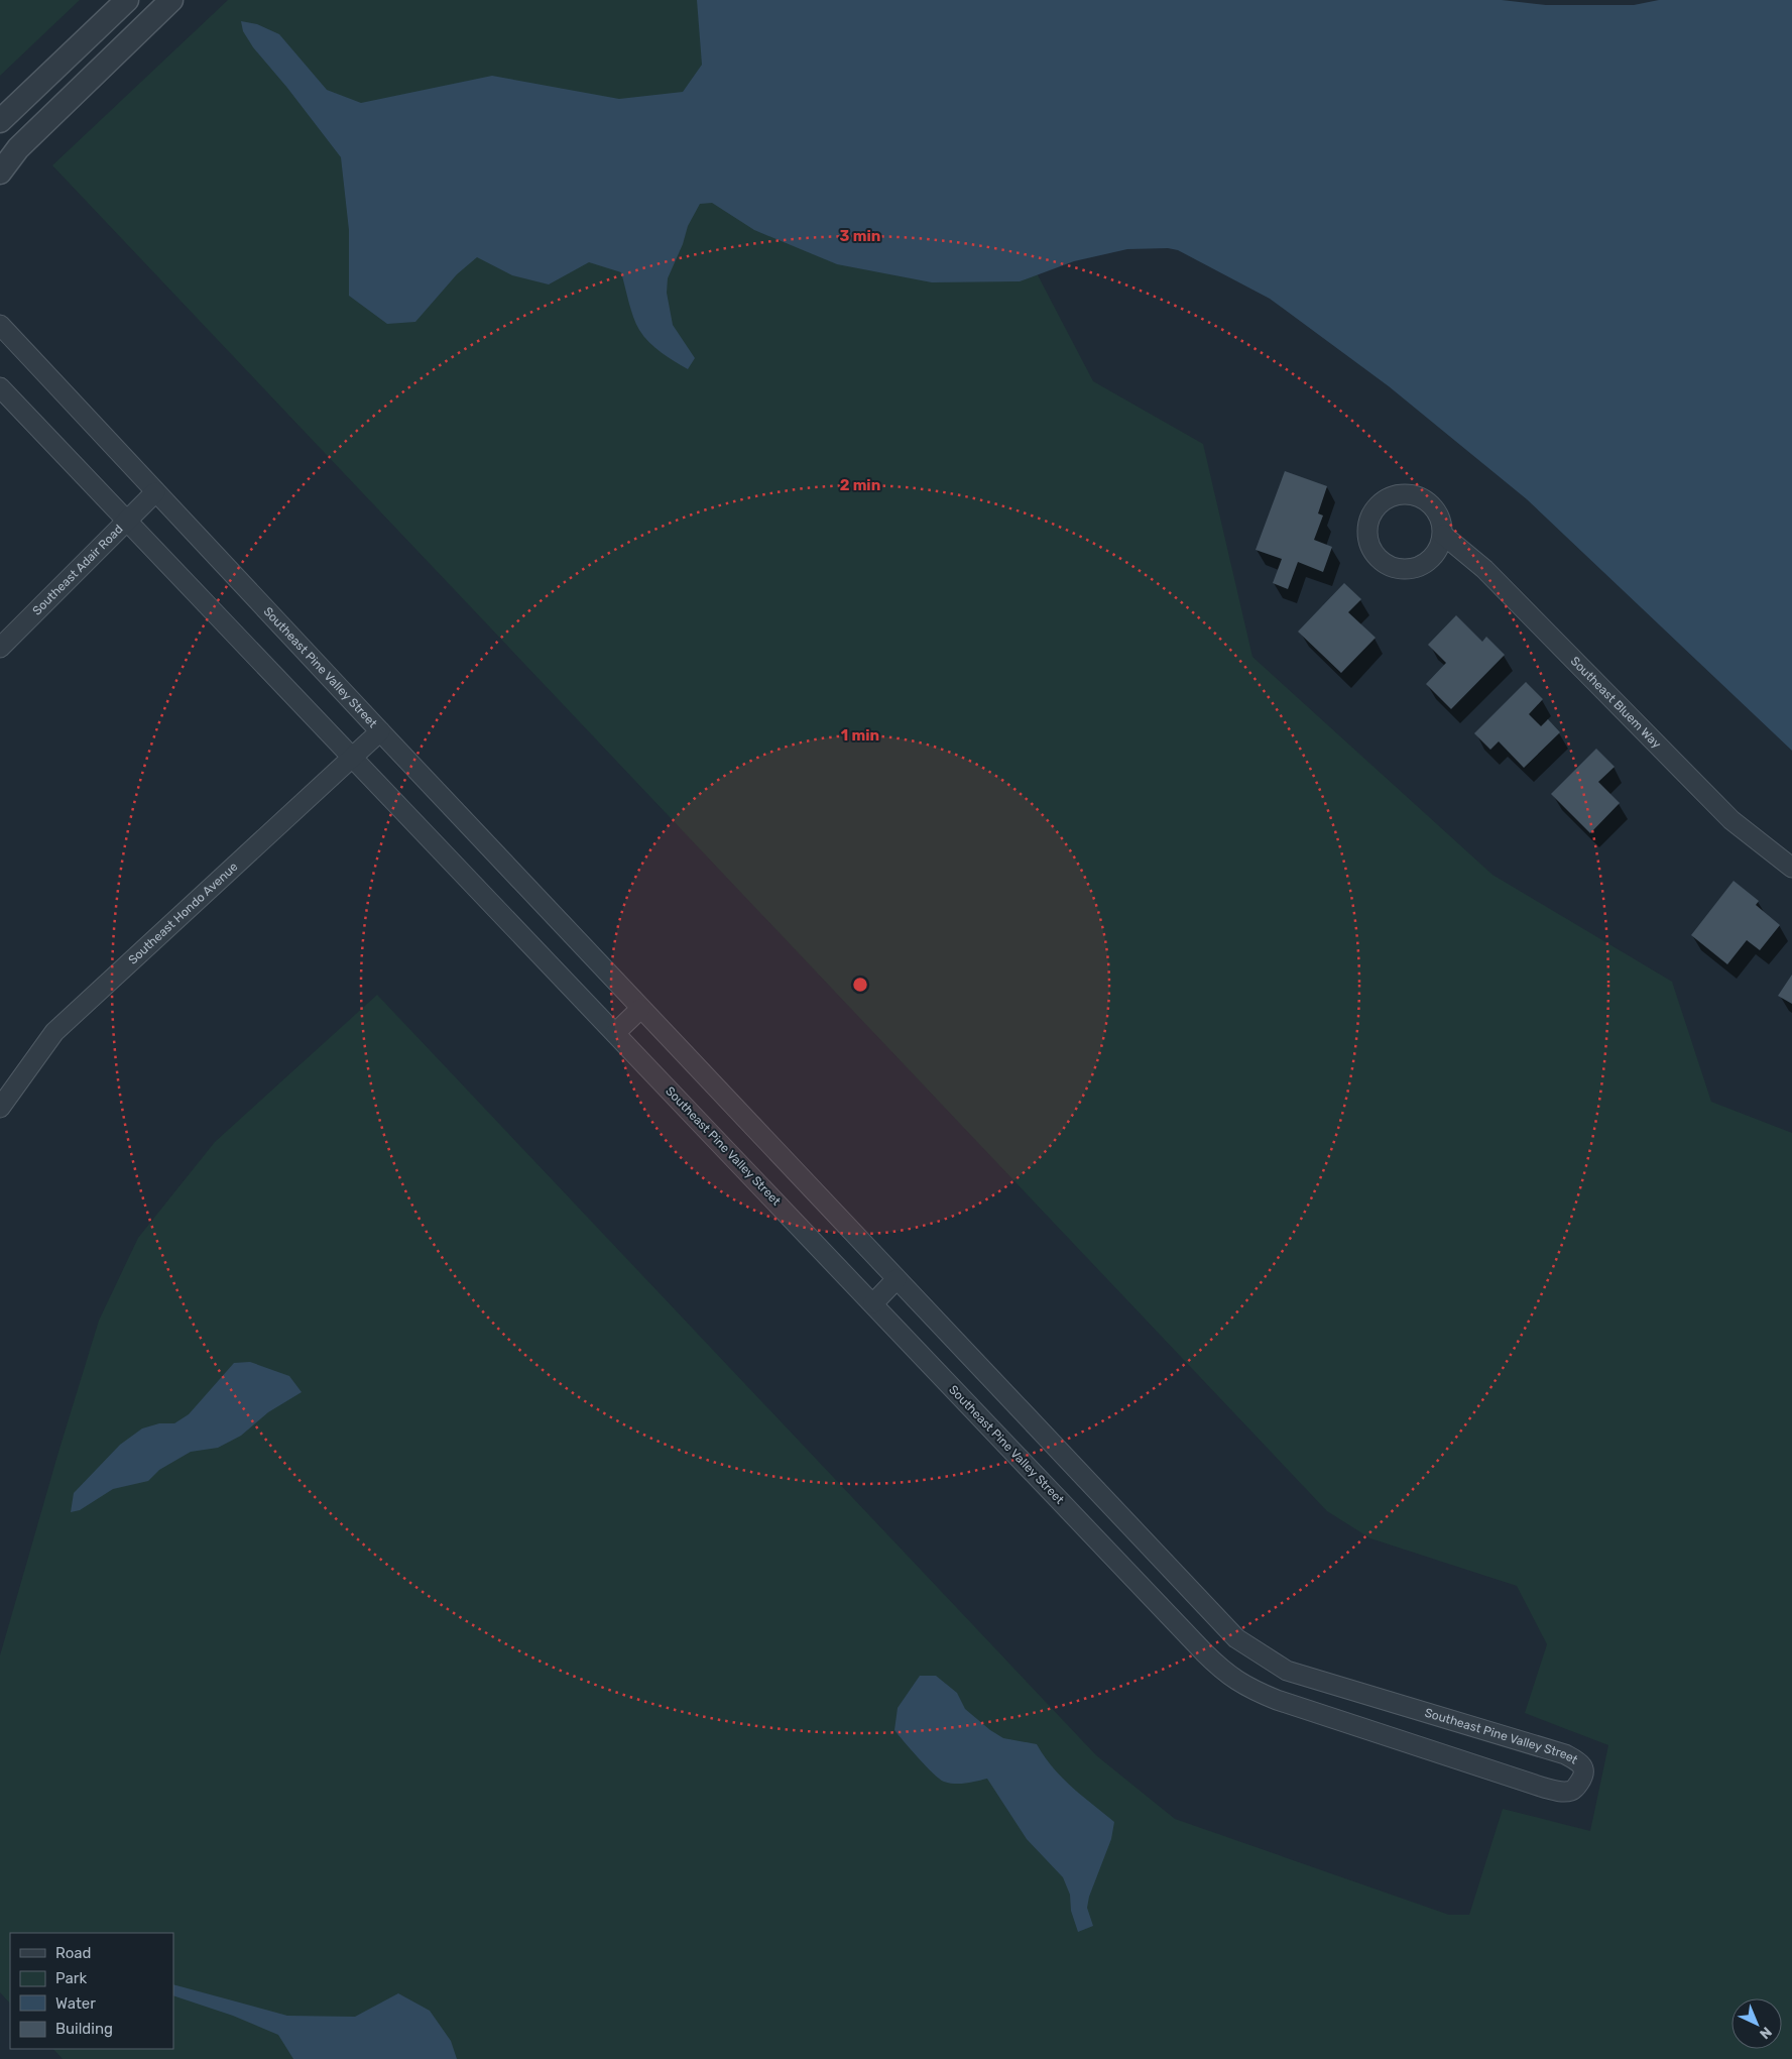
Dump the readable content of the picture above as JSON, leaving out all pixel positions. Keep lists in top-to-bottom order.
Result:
{
  "streets": {
    "street": [
      "Southeast Adair Road",
      "Southeast Pine Valley Street",
      "Southeast Bluem Way",
      "Southeast Hondo Avenue"
    ]
  },
  "crossings": [
    ["Southeast Adair Road", "Southeast Pine Valley Street"],
    ["Southeast Pine Valley Street", "Southeast Hondo Avenue"]
  ],
  "legend": [
    "Road",
    "Park",
    "Water",
    "Building"
  ],
  "north": "bottom right",
  "rings": ["3 min", "2 min", "1 min"]
}
